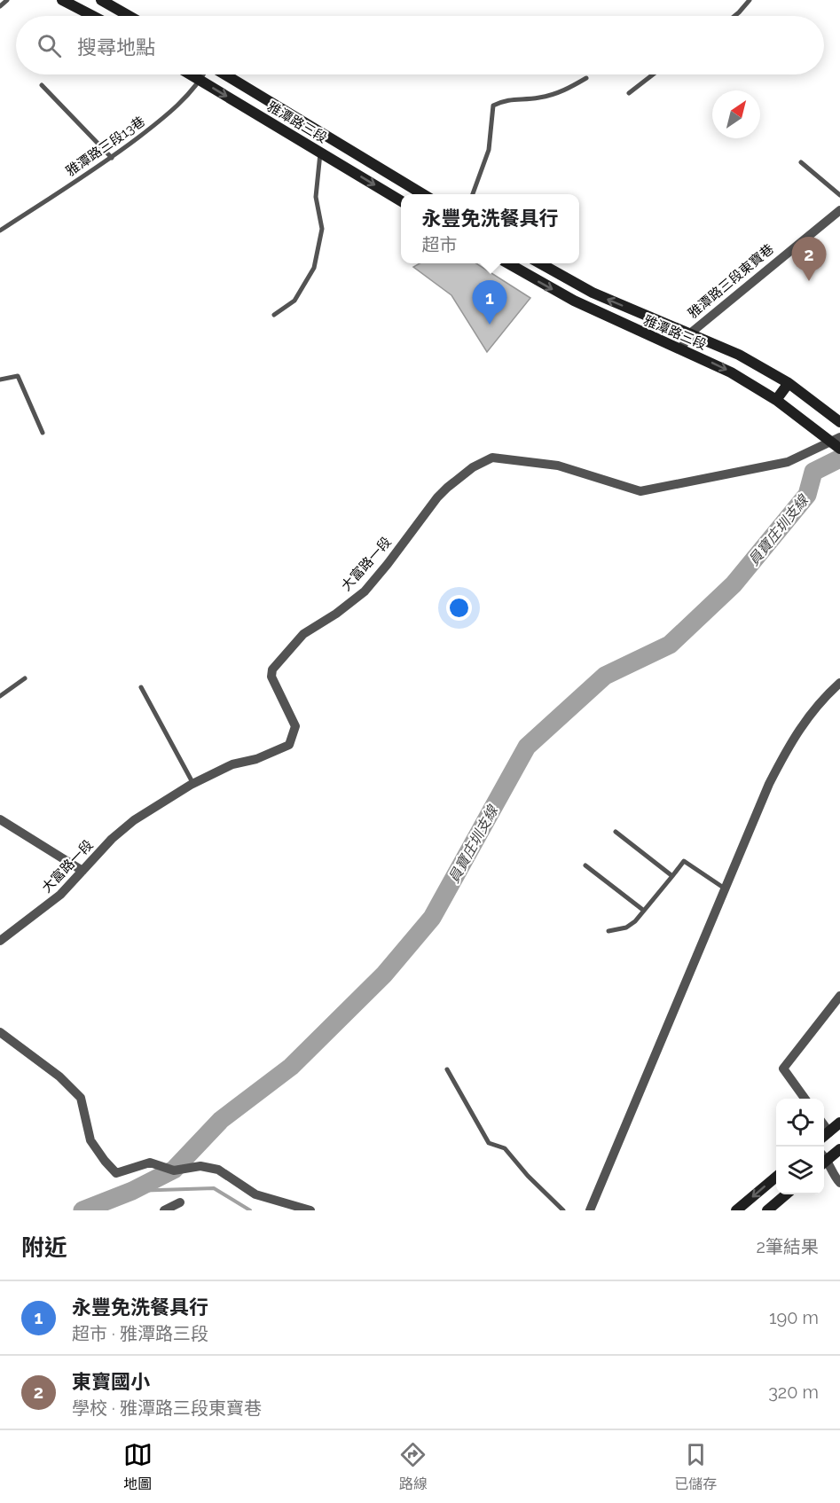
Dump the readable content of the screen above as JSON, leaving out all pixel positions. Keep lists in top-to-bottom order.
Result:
{
  "streets": {
    "street": ["雅潭路三段", "雅潭路三段東寶巷", "大富路一段"],
    "lane": ["雅潭路三段13巷"]
  },
  "crossings": [
    ["雅潭路三段", "雅潭路三段13巷"],
    ["雅潭路三段", "雅潭路三段東寶巷"],
    ["雅潭路三段", "大富路一段"]
  ],
  "water": ["員寶庄圳支線"],
  "north": "top right",
  "page": {
    "search": "搜尋地點",
    "popup": ["永豐免洗餐具行", "超市"],
    "pins": ["2", "1"],
    "heading": ["附近", "2筆結果"],
    "list": [
      {
        "mark": "1",
        "name": "永豐免洗餐具行",
        "note": "超市 · 雅潭路三段",
        "value": "190 m"
      },
      {
        "mark": "2",
        "name": "東寶國小",
        "note": "學校 · 雅潭路三段東寶巷",
        "value": "320 m"
      }
    ],
    "nav": ["地圖", "路線", "已儲存"]
  }
}
